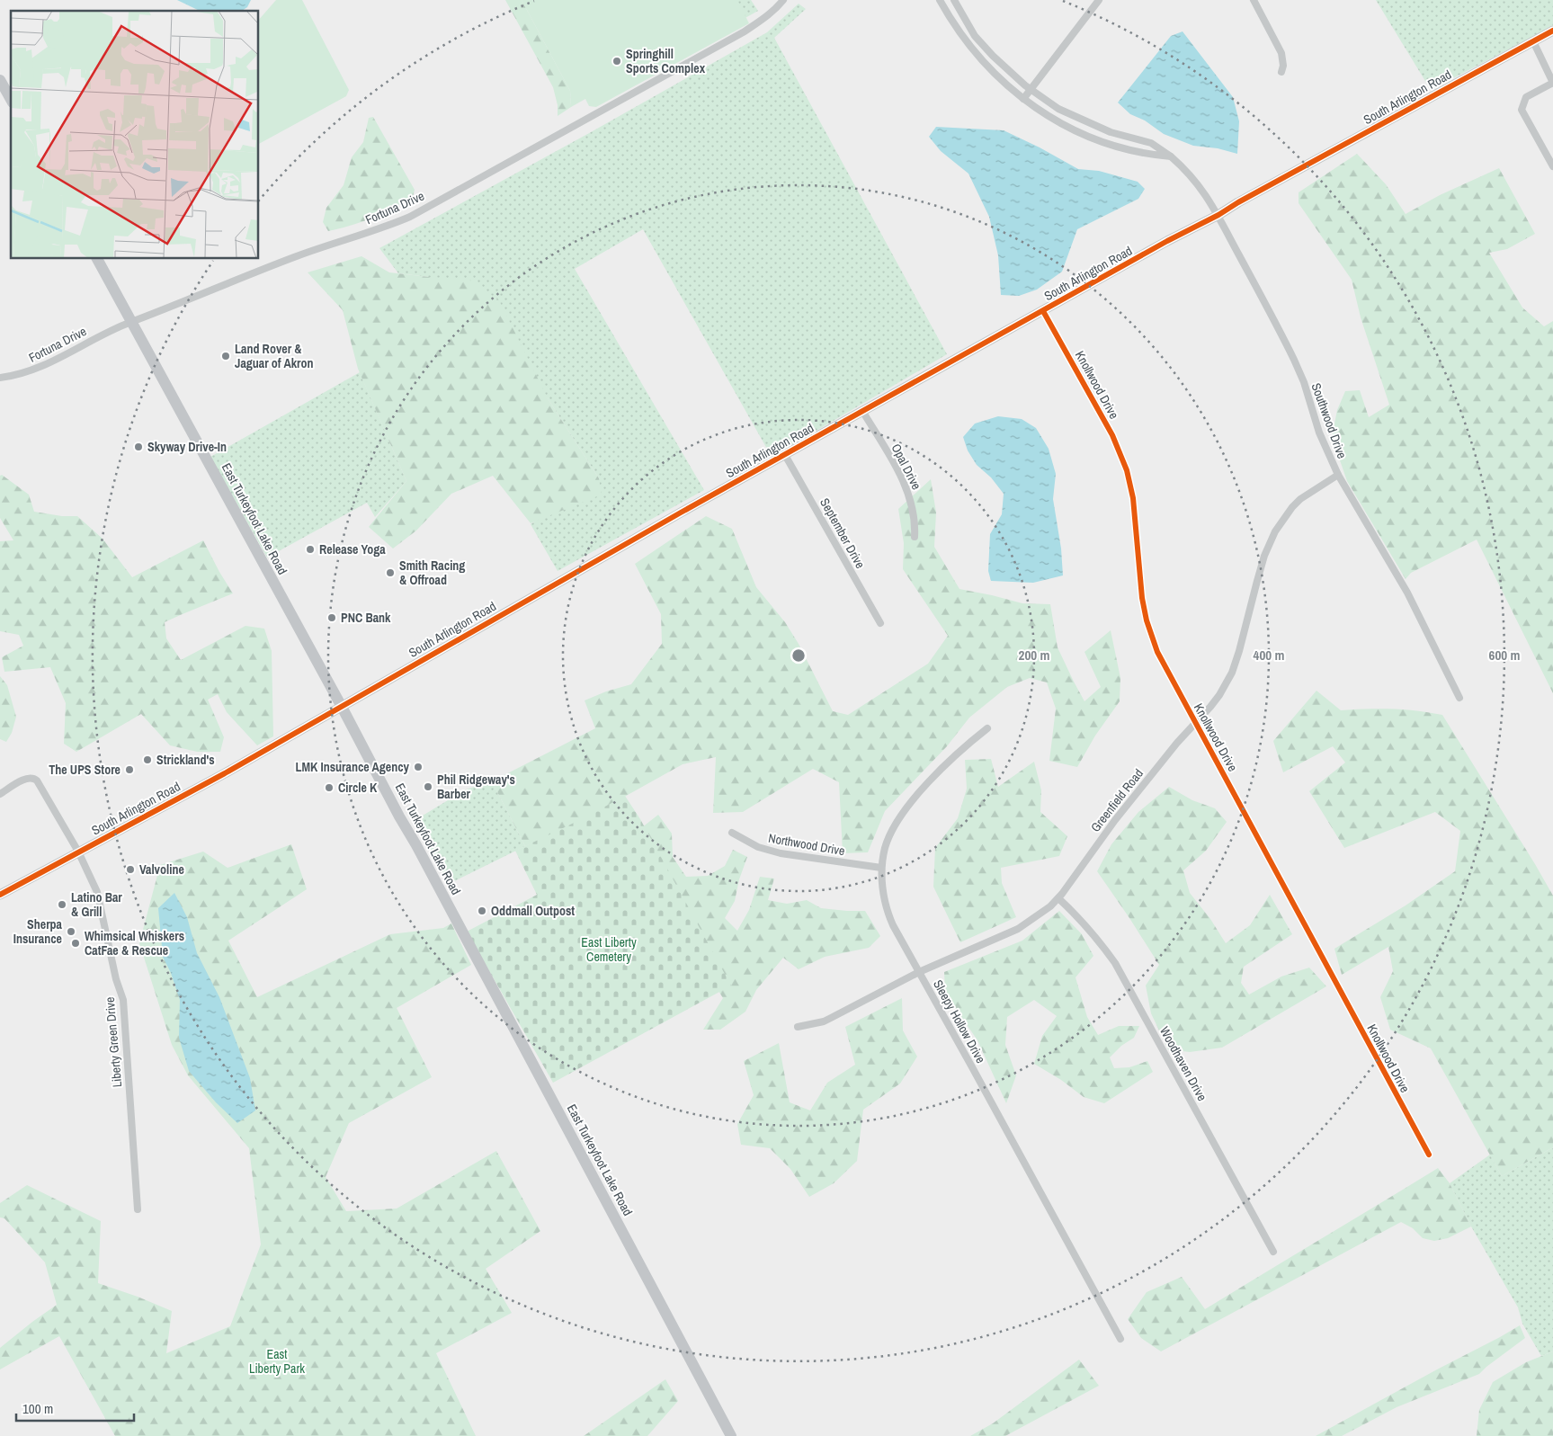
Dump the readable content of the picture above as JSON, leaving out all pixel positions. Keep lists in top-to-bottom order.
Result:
{
  "streets": {
    "main road": ["South Arlington Road", "East Turkeyfoot Lake Road"],
    "street": [
      "Fortuna Drive",
      "Knollwood Drive",
      "Southwood Drive",
      "Opal Drive",
      "September Drive",
      "Greenfield Road",
      "Northwood Drive",
      "Sleepy Hollow Drive",
      "Liberty Green Drive",
      "Woodhaven Drive"
    ]
  },
  "crossings": [
    ["South Arlington Road", "Knollwood Drive"],
    ["South Arlington Road", "Southwood Drive"],
    ["South Arlington Road", "Opal Drive"],
    ["South Arlington Road", "East Turkeyfoot Lake Road"],
    ["South Arlington Road", "September Drive"],
    ["South Arlington Road", "Liberty Green Drive"],
    ["Fortuna Drive", "East Turkeyfoot Lake Road"],
    ["Knollwood Drive", "Greenfield Road"],
    ["Southwood Drive", "Greenfield Road"],
    ["Greenfield Road", "Sleepy Hollow Drive"],
    ["Greenfield Road", "Woodhaven Drive"],
    ["Northwood Drive", "Sleepy Hollow Drive"]
  ],
  "parks": ["East Liberty Cemetery", "East Liberty Park"],
  "places": [
    "Springhill Sports Complex",
    "Land Rover & Jaguar of Akron",
    "Skyway Drive-In",
    "Release Yoga",
    "Smith Racing & Offroad",
    "PNC Bank",
    "Strickland's",
    "LMK Insurance Agency",
    "The UPS Store",
    "Phil Ridgeway's Barber",
    "Circle K",
    "Valvoline",
    "Latino Bar & Grill",
    "Oddmall Outpost",
    "Sherpa Insurance",
    "Whimsical Whiskers CatFae & Rescue"
  ],
  "scale_bar": "100 m",
  "rings": ["200 m", "400 m", "600 m"]
}
